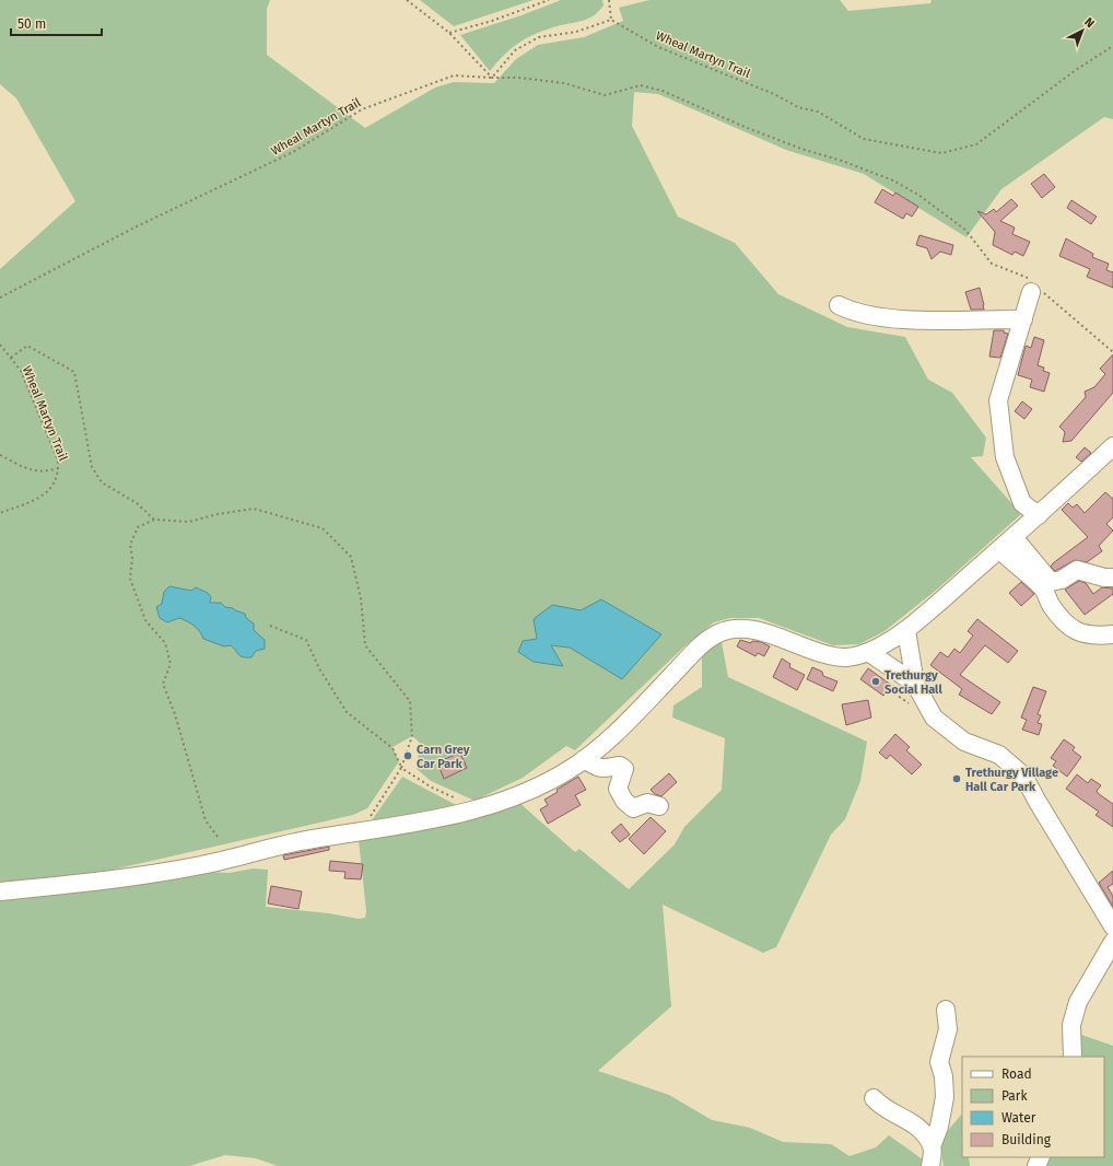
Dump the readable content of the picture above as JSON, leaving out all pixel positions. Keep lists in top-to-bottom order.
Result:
{
  "streets": {
    "path": ["Wheal Martyn Trail"]
  },
  "places": ["Trethurgy Social Hall", "Carn Grey Car Park", "Trethurgy Village Hall Car Park"],
  "legend": [
    "Road",
    "Park",
    "Water",
    "Building"
  ],
  "scale_bar": "50 m",
  "north": "top right"
}
